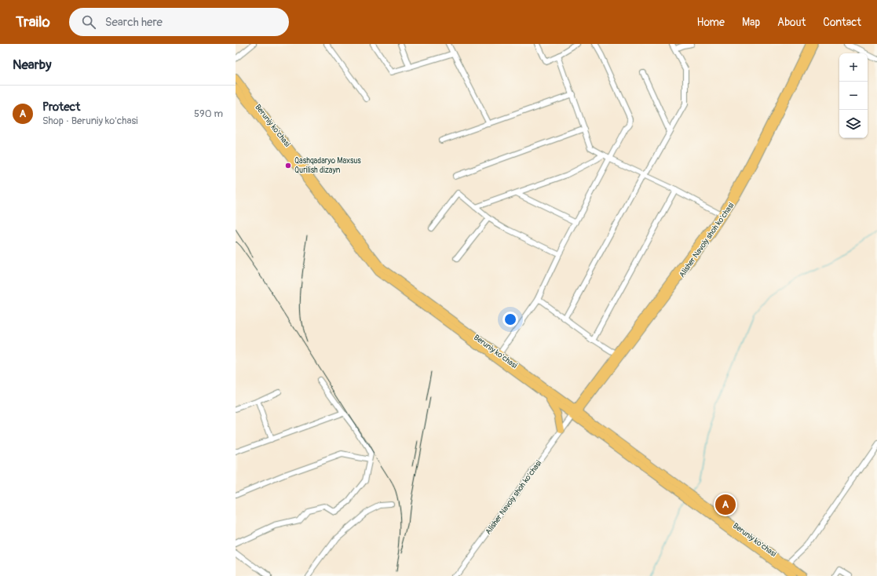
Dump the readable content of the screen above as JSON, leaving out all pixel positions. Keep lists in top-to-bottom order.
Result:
{
  "streets": {
    "main road": ["Beruniy ko'chasi", "Alisher Navoiy shoh ko'chasi"]
  },
  "crossings": [
    ["Beruniy ko'chasi", "Alisher Navoiy shoh ko'chasi"]
  ],
  "places": ["Qashqadaryo Maxsus Qurilish dizayn"],
  "page": {
    "header": "Trailo",
    "search": "Search here",
    "nav": [
      "Home",
      "Map",
      "About",
      "Contact"
    ],
    "heading": "Nearby",
    "map_buttons": ["+", "−"],
    "list": [
      {
        "mark": "A",
        "name": "Protect",
        "note": "Shop · Beruniy ko'chasi",
        "value": "590 m"
      }
    ],
    "pins": "A"
  }
}
